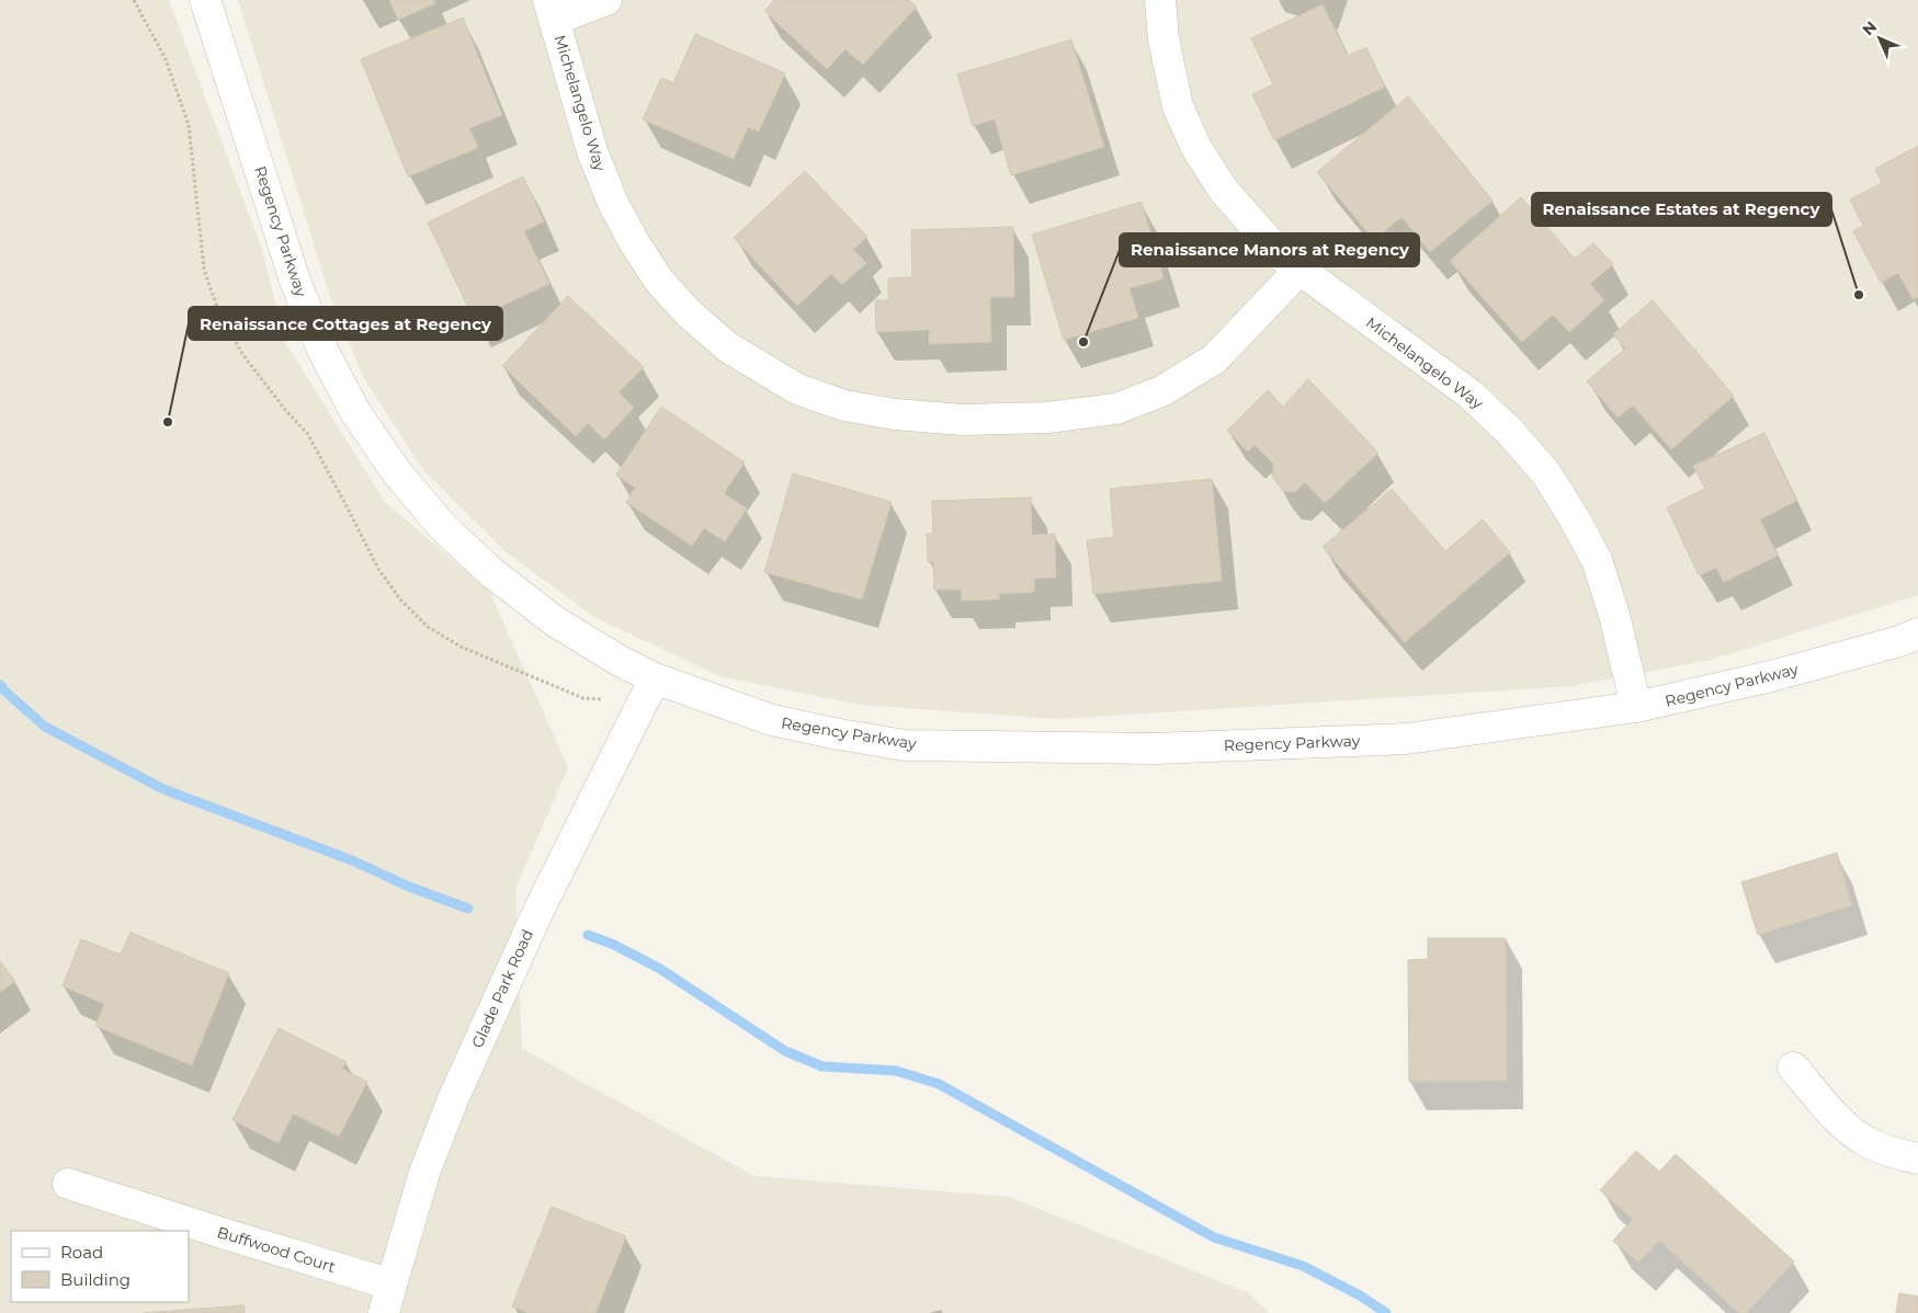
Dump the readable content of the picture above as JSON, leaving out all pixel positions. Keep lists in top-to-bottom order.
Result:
{
  "streets": {
    "street": [
      "Michelangelo Way",
      "Regency Parkway",
      "Glade Park Road",
      "Buffwood Court"
    ]
  },
  "crossings": [
    ["Michelangelo Way", "Regency Parkway"],
    ["Regency Parkway", "Glade Park Road"],
    ["Glade Park Road", "Buffwood Court"]
  ],
  "places": ["Renaissance Estates at Regency", "Renaissance Manors at Regency", "Renaissance Cottages at Regency"],
  "legend": ["Road", "Building"],
  "north": "top left"
}
